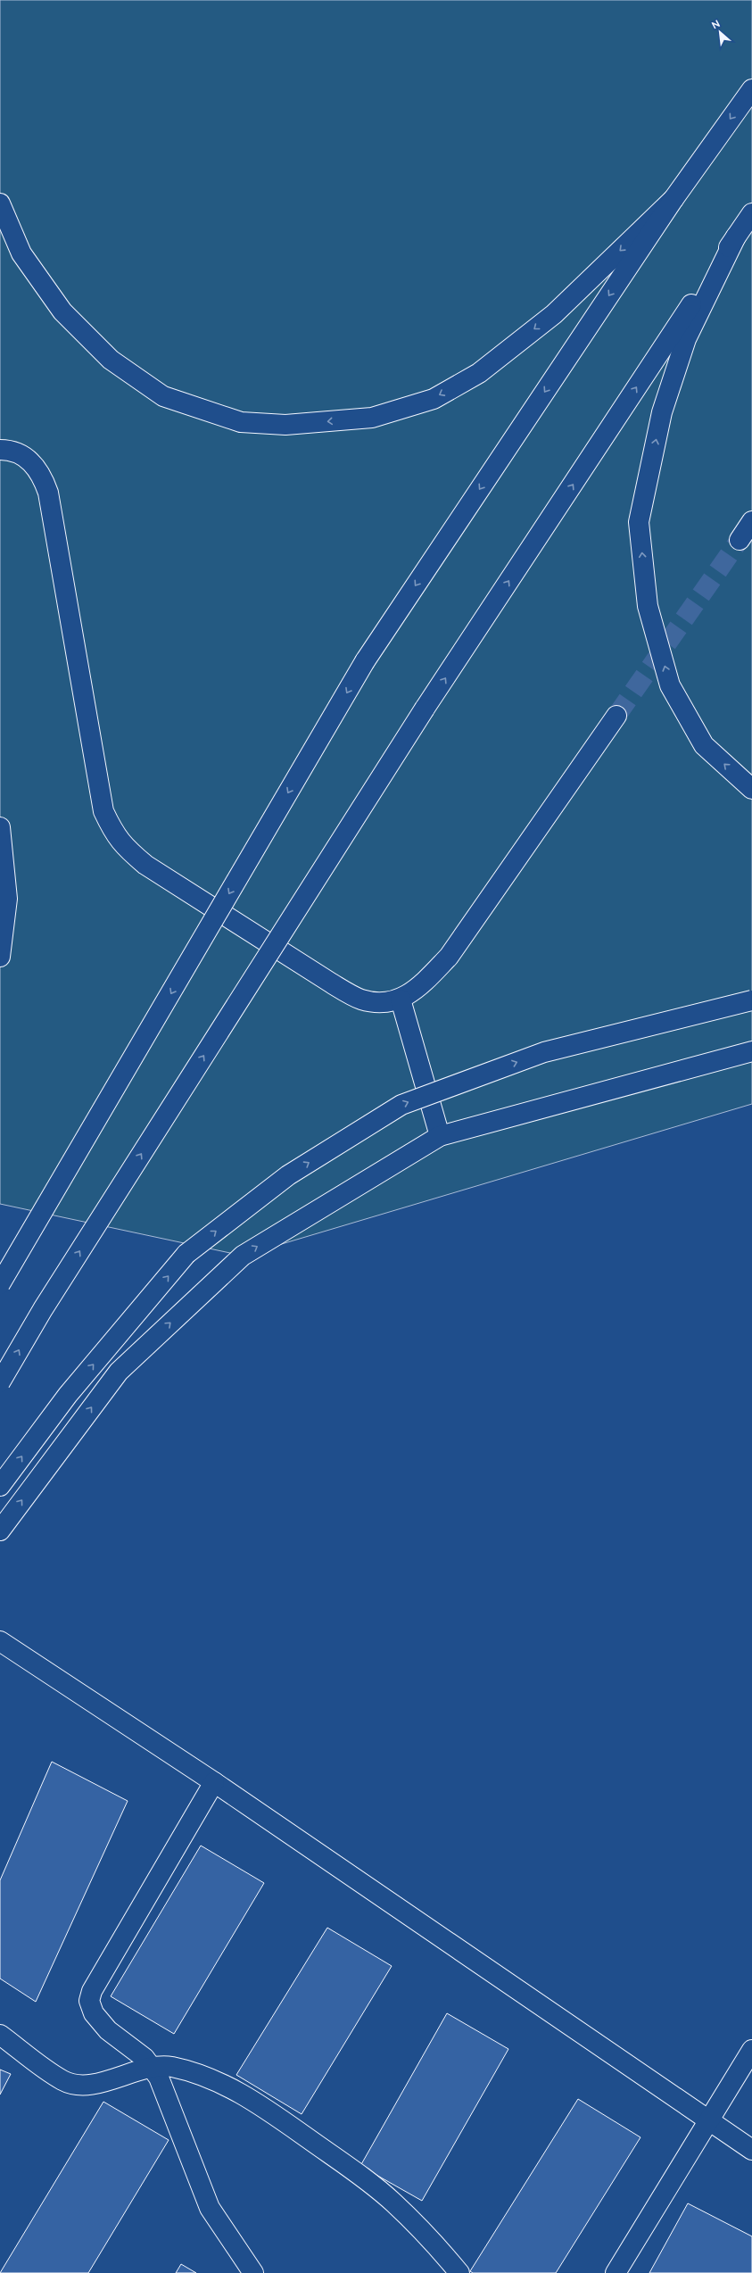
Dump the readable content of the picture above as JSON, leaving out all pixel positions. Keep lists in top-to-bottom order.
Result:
{
  "north": "top left"
}
